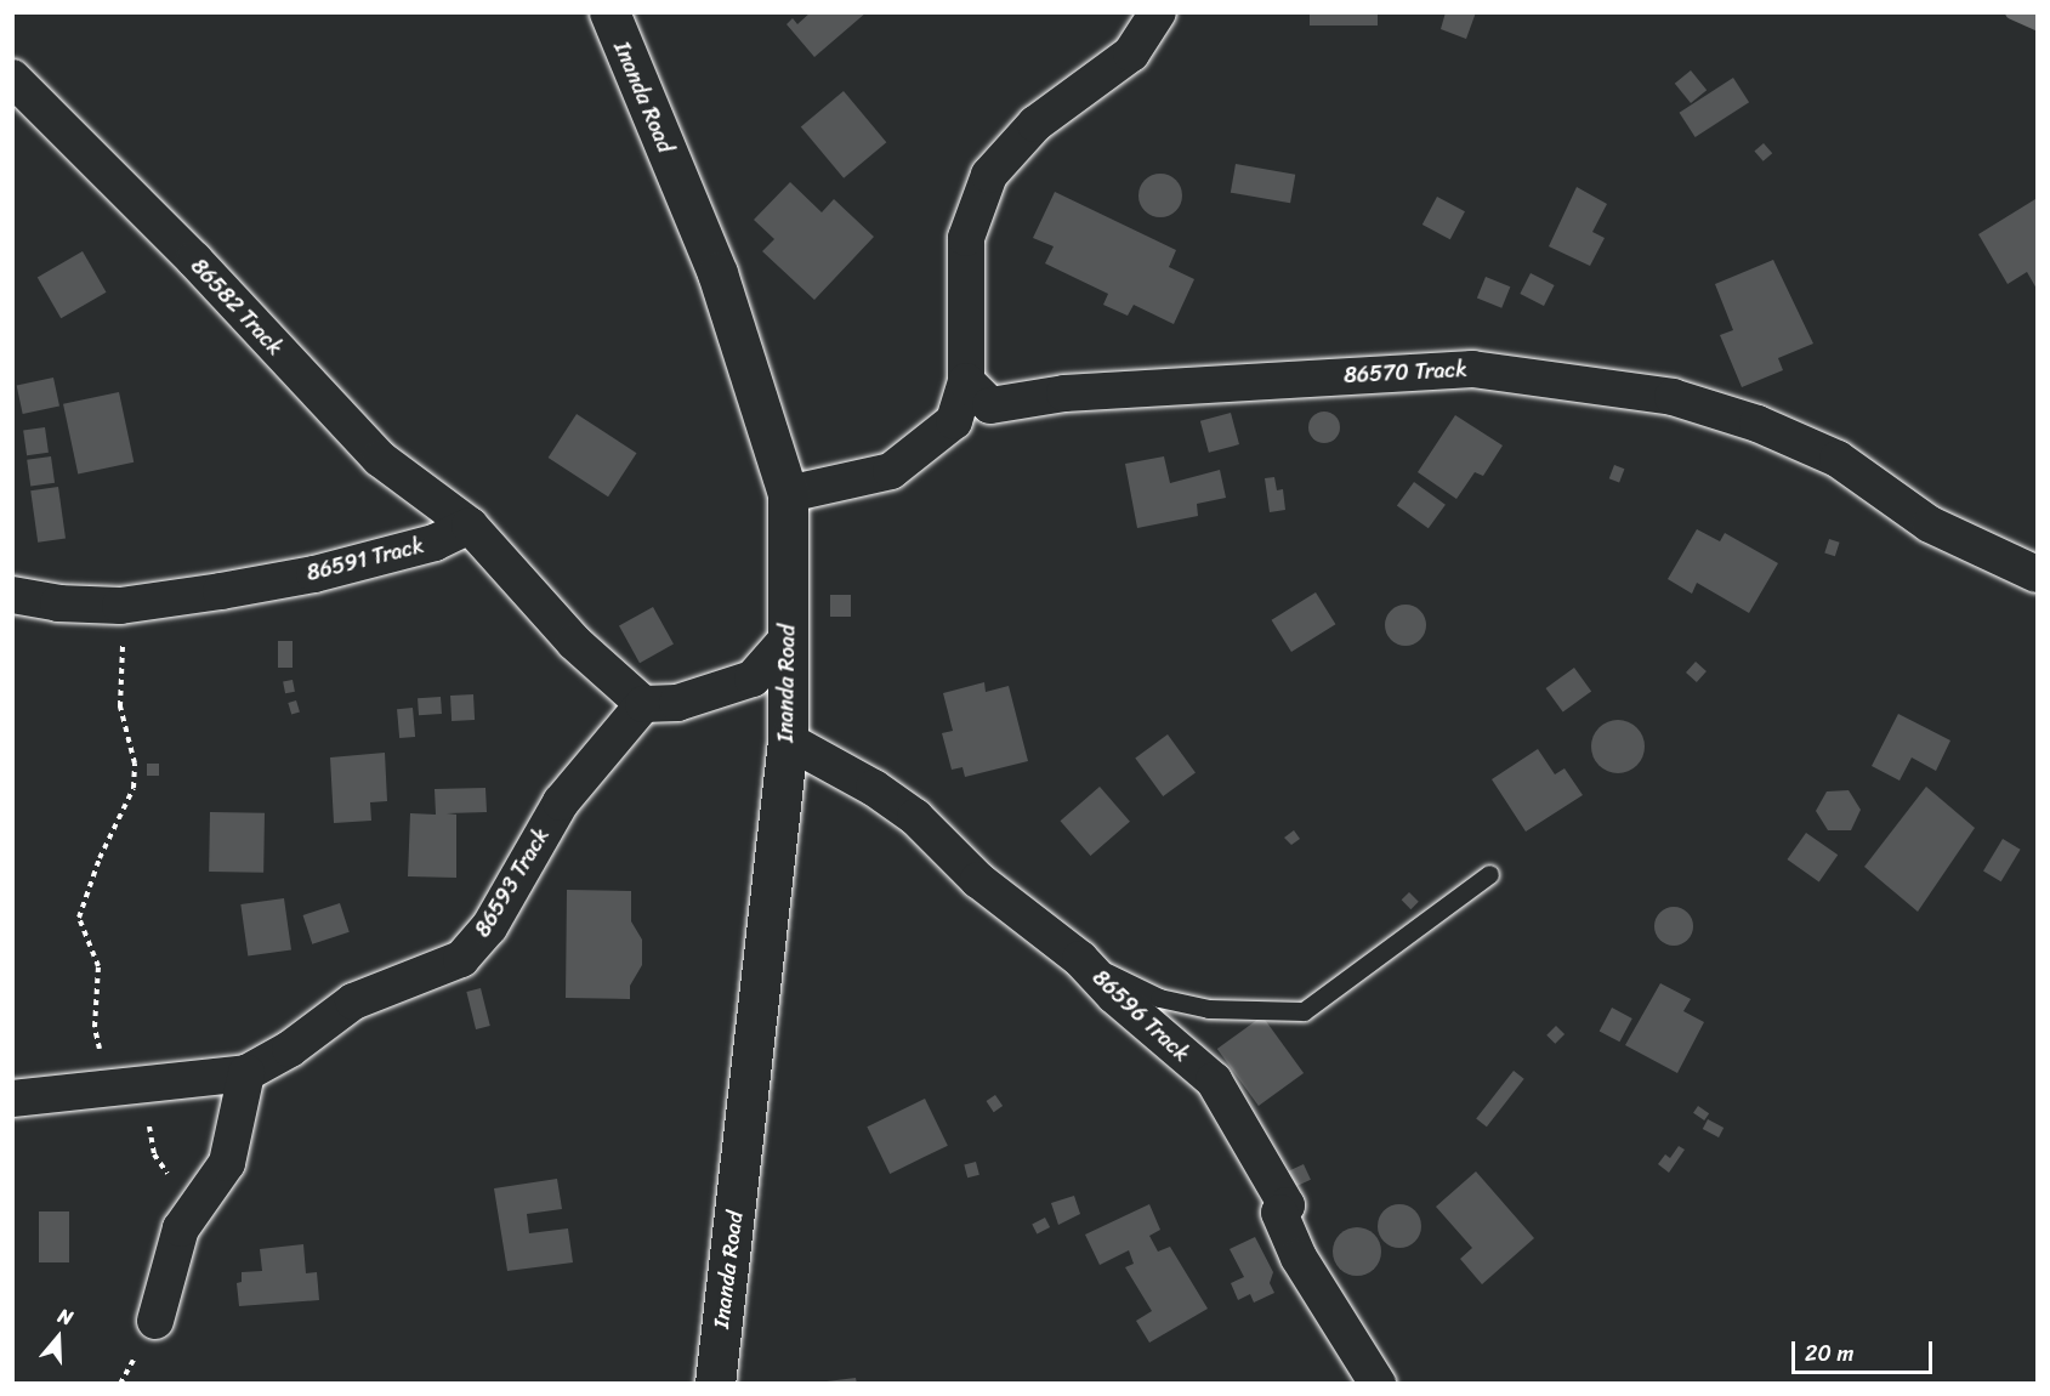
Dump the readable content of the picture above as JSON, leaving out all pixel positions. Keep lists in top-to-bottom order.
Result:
{
  "streets": {
    "street": [
      "Inanda Road",
      "86582 Track",
      "86570 Track",
      "86591 Track",
      "86593 Track",
      "86596 Track"
    ]
  },
  "crossings": [
    ["Inanda Road", "86596 Track"],
    ["86582 Track", "86591 Track"]
  ],
  "scale_bar": "20 m",
  "north": "top"
}
